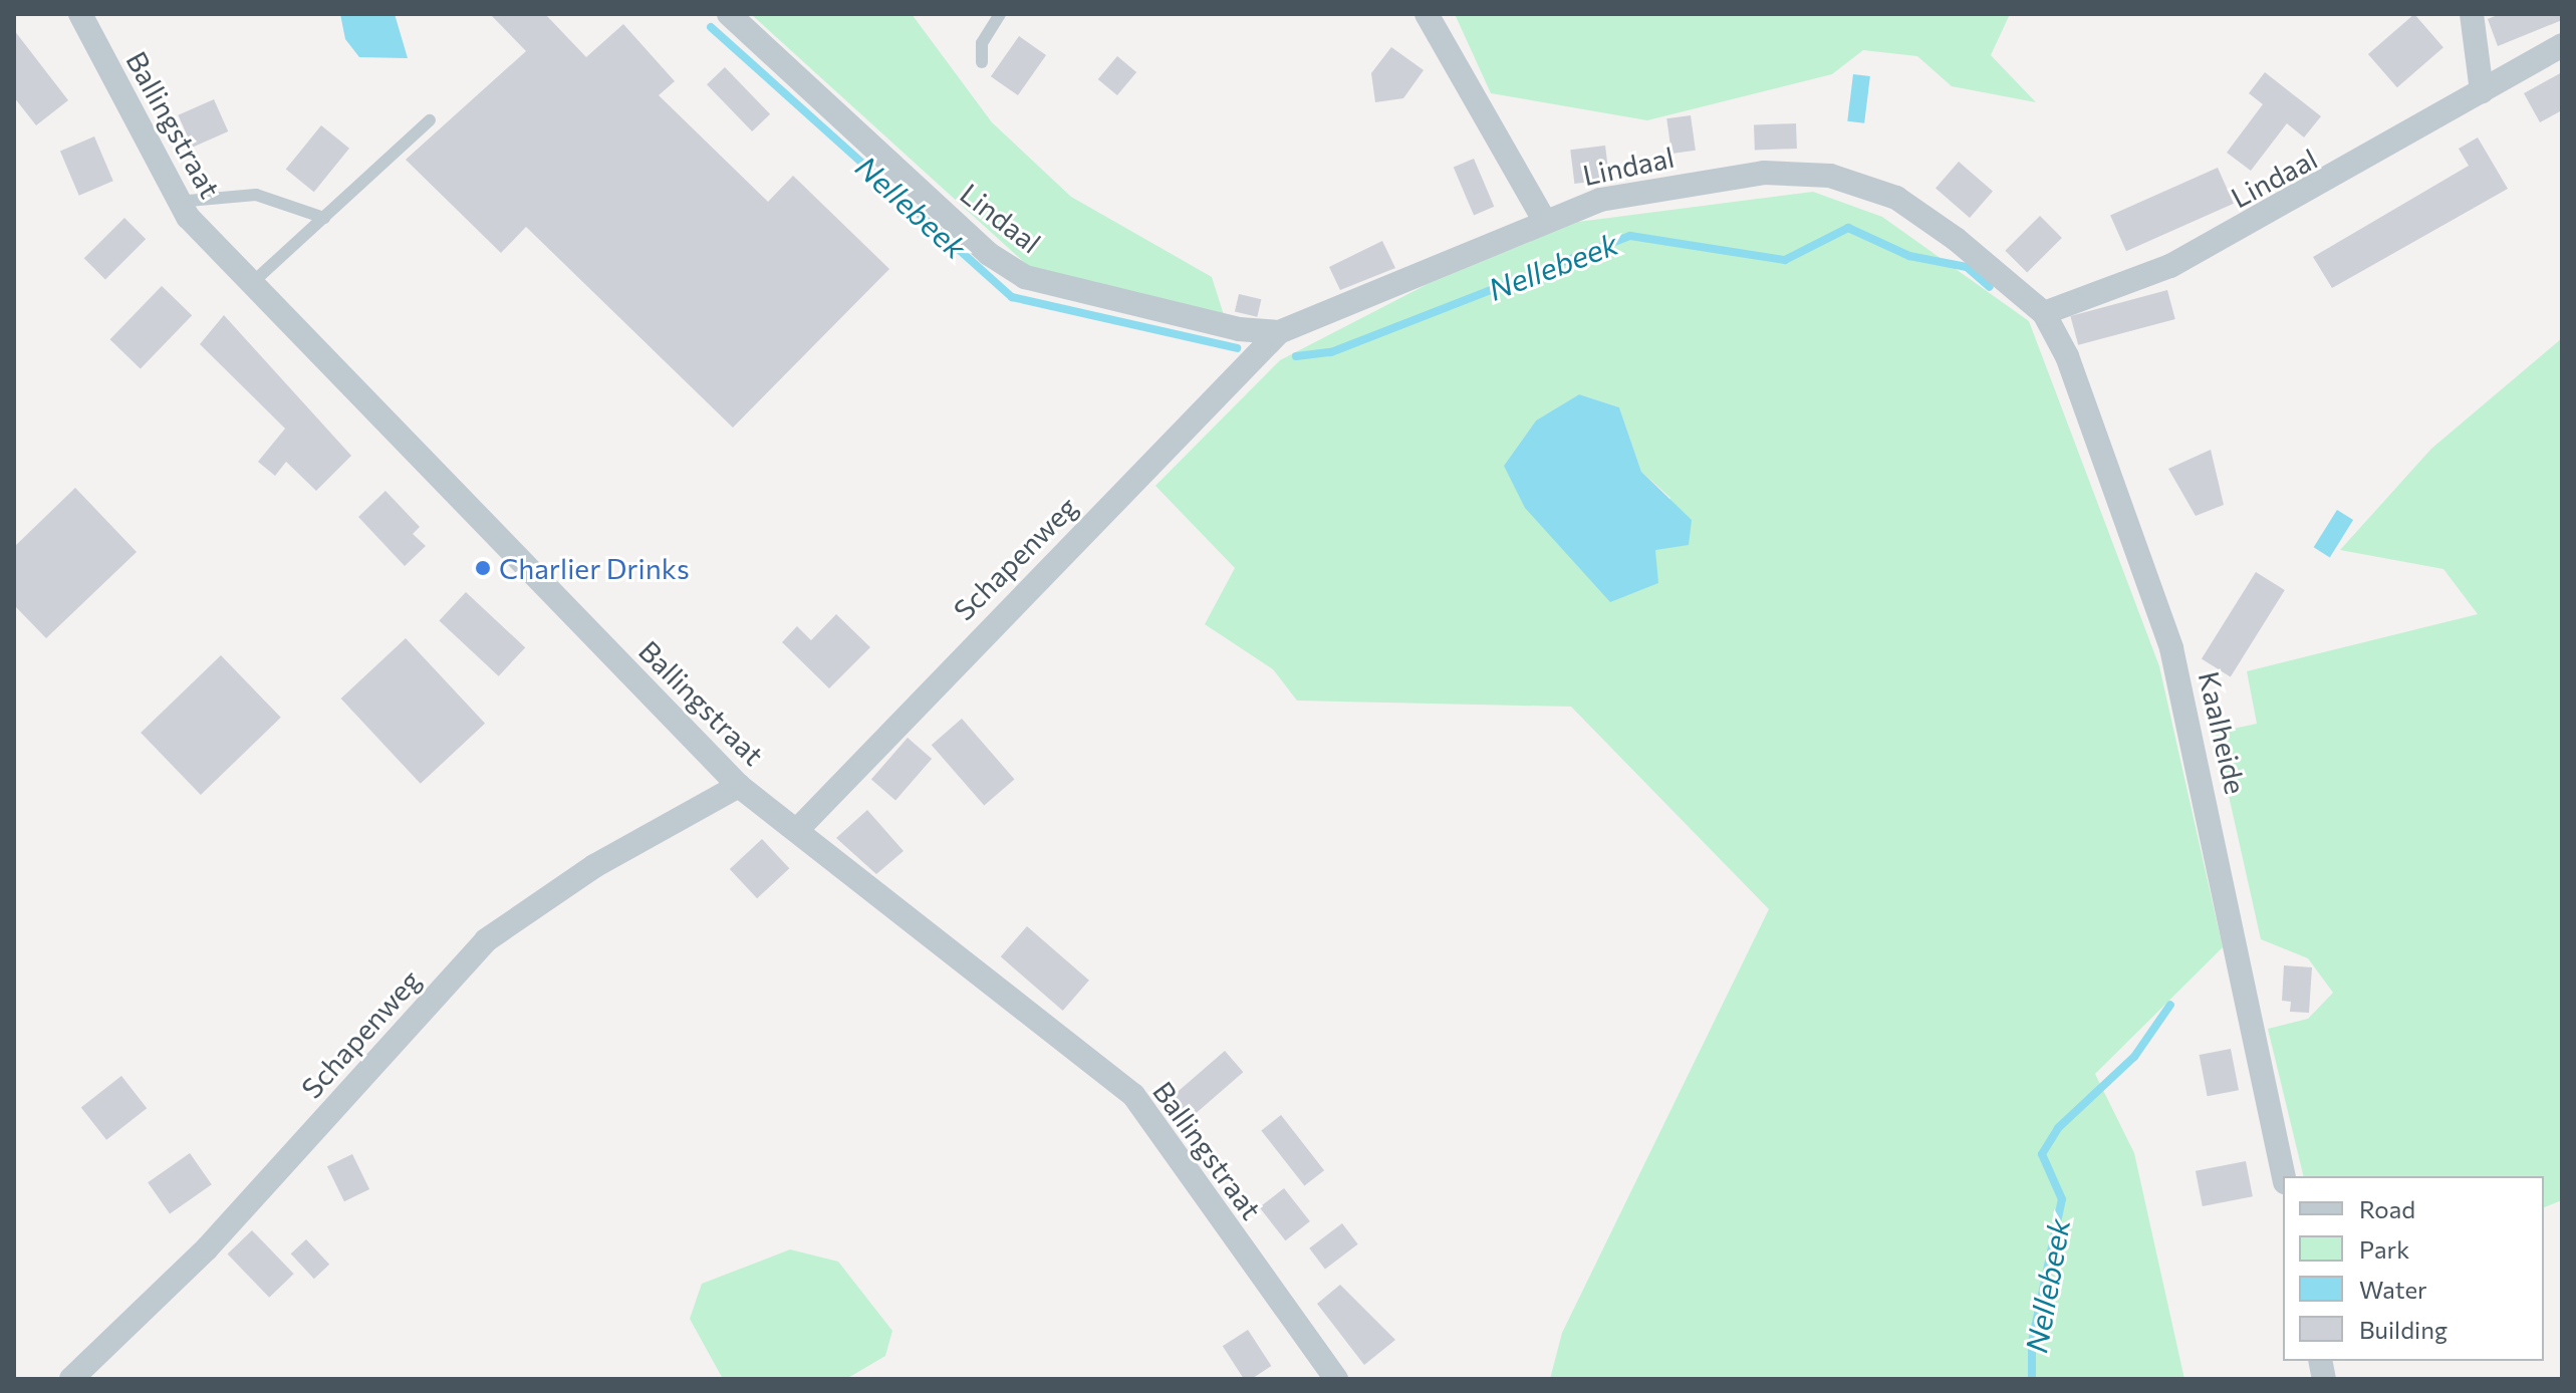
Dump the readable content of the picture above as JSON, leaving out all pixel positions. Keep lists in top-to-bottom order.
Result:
{
  "streets": {
    "street": [
      "Ballingstraat",
      "Lindaal",
      "Schapenweg",
      "Kaalheide"
    ]
  },
  "crossings": [
    ["Ballingstraat", "Schapenweg"],
    ["Lindaal", "Schapenweg"],
    ["Lindaal", "Kaalheide"]
  ],
  "water": ["Nellebeek"],
  "places": ["Charlier Drinks"],
  "legend": [
    "Road",
    "Park",
    "Water",
    "Building"
  ]
}
